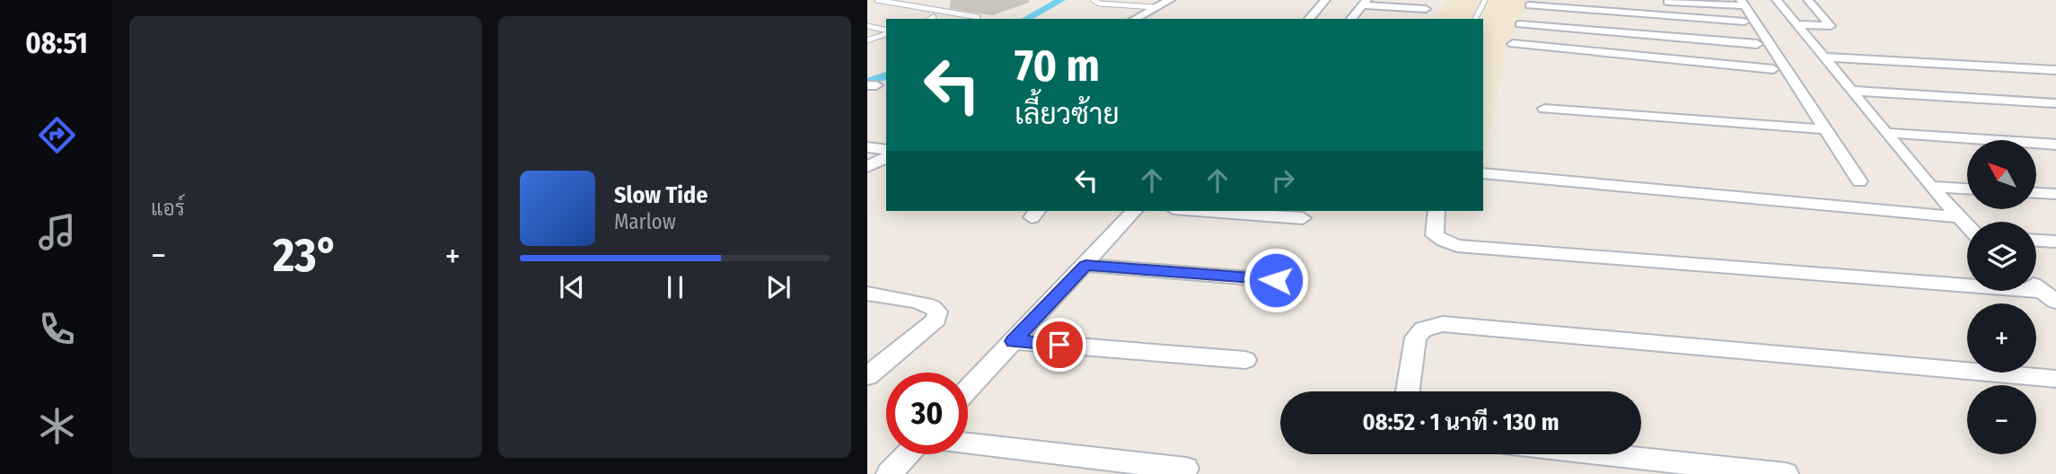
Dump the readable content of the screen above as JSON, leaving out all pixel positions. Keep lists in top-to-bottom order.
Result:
{
  "north": "top left",
  "page": {
    "tabs": "08:51",
    "tile": "แอร์",
    "turn": ["70 m", "เลี้ยวซ้าย"],
    "map_buttons": ["+", "−"],
    "song": ["Slow Tide", "Marlow"],
    "heat": ["−", "23°", "+"],
    "limit": "30",
    "trip": "08:52 · 1 นาที · 130 m"
  }
}
